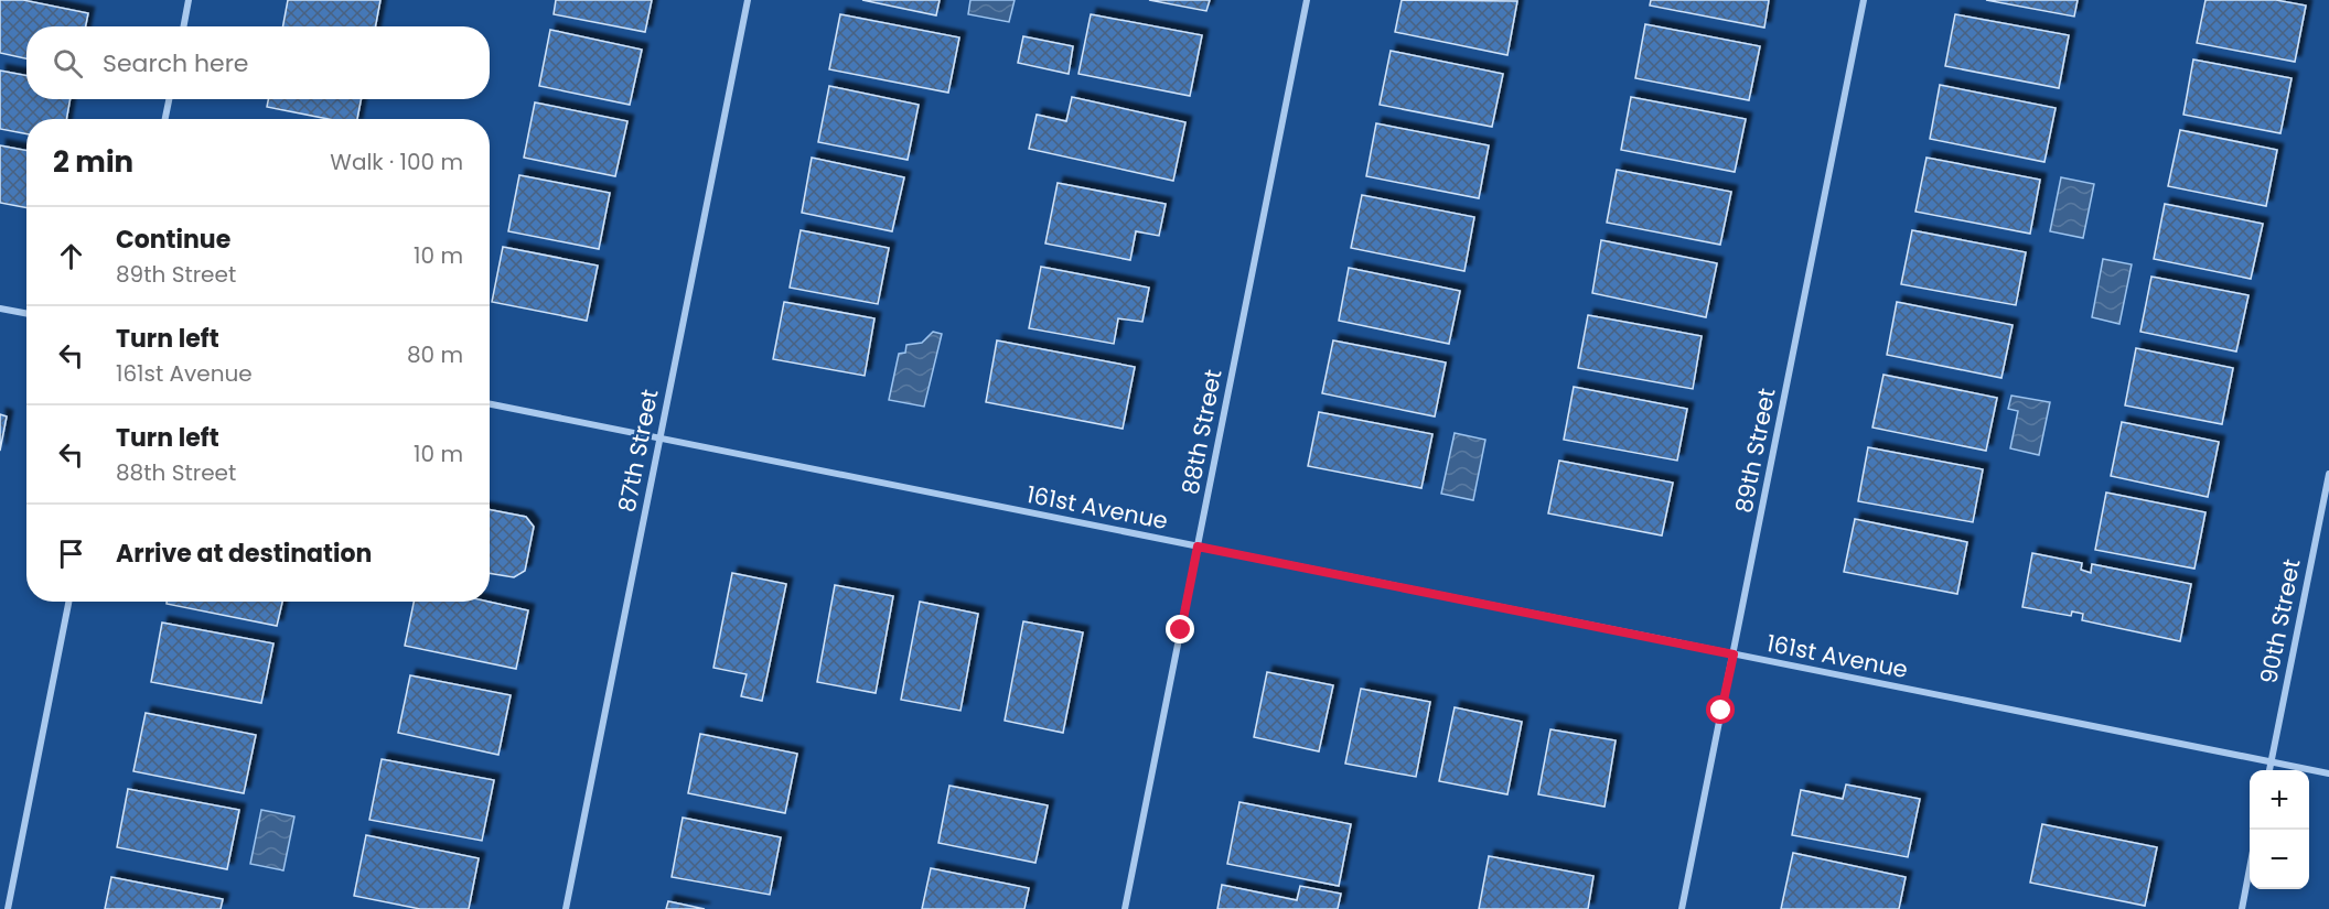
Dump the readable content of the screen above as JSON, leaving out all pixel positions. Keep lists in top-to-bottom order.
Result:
{
  "streets": {
    "street": [
      "88th Street",
      "87th Street",
      "89th Street",
      "161st Avenue",
      "90th Street"
    ]
  },
  "crossings": [
    ["88th Street", "161st Avenue"],
    ["87th Street", "161st Avenue"],
    ["89th Street", "161st Avenue"],
    ["161st Avenue", "90th Street"]
  ],
  "page": {
    "search": "Search here",
    "heading": ["2 min", "Walk · 100 m"],
    "list": [
      ["Continue", "89th Street", "10 m"],
      ["Turn left", "161st Avenue", "80 m"],
      ["Turn left", "88th Street", "10 m"],
      "Arrive at destination"
    ],
    "map_buttons": ["+", "−"]
  }
}
